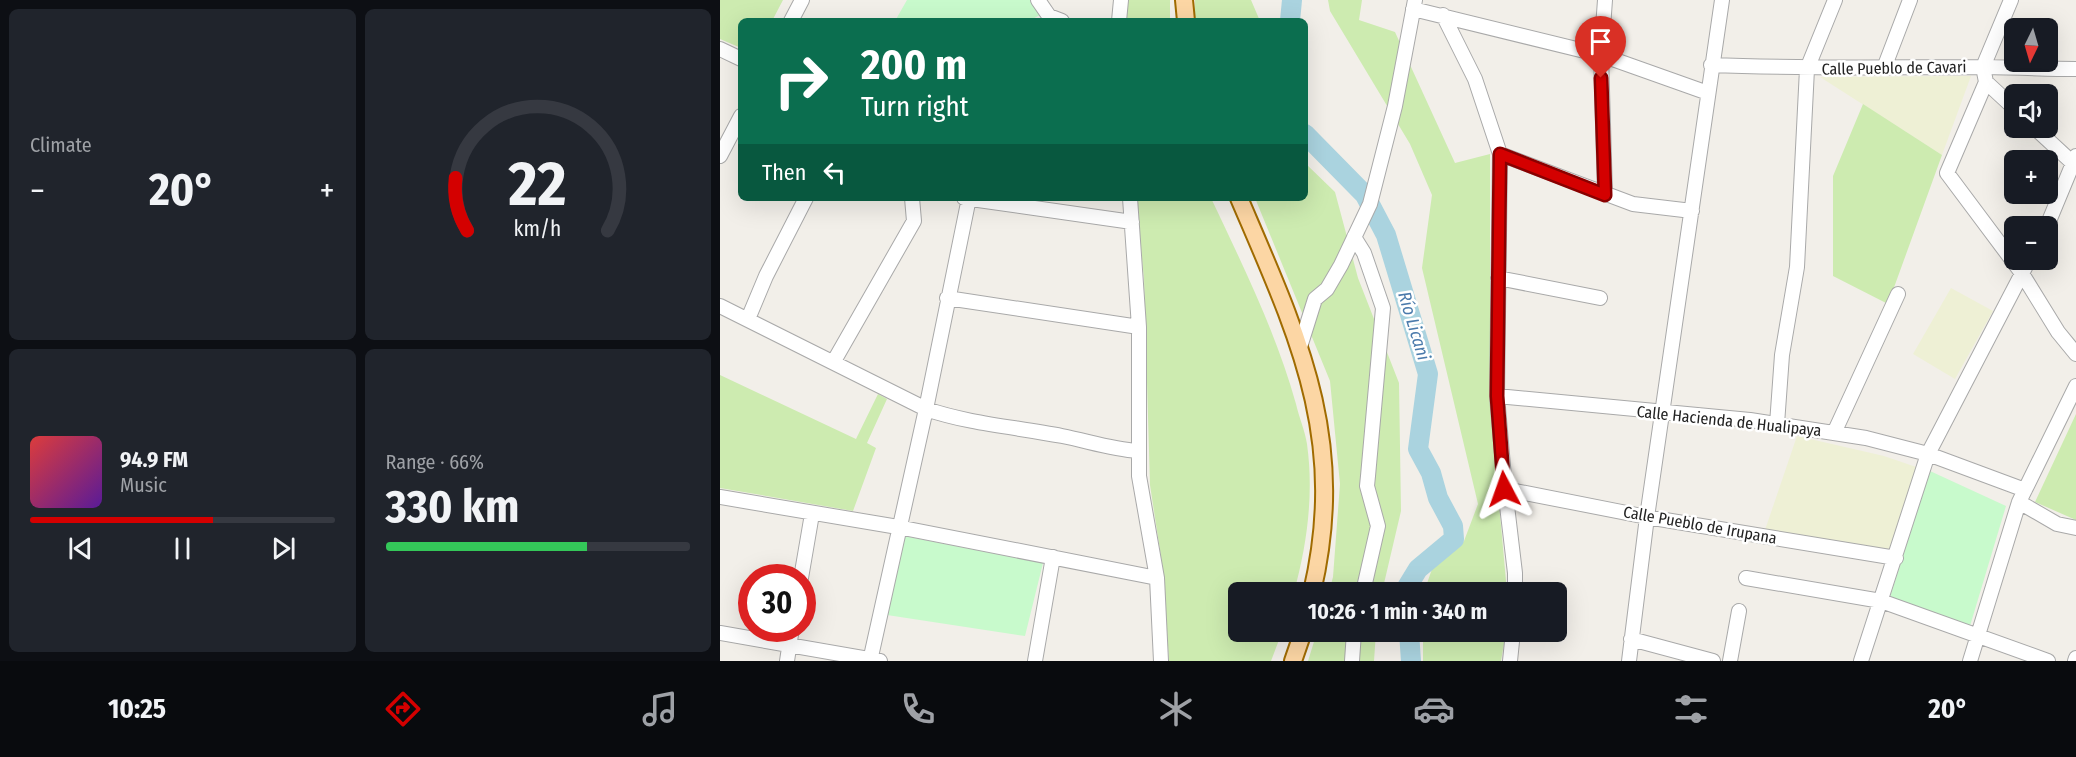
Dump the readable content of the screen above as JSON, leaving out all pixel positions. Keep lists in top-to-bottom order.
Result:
{
  "streets": {
    "street": ["Calle Pueblo de Cavari", "Calle Hacienda de Hualipaya", "Calle Pueblo de Irupana"]
  },
  "water": ["Río Licani"],
  "north": "bottom",
  "page": {
    "tile": [
      "Climate",
      ["Range · 66%", "330 km"]
    ],
    "map_buttons": ["+", "−"],
    "turn": ["200 m", "Turn right"],
    "then": "Then",
    "heat": ["−", "20°", "+"],
    "song": ["94.9 FM", "Music"],
    "limit": "30",
    "trip": "10:26 · 1 min · 340 m",
    "tabs": ["10:25", "20°"],
    "gauge": ["22", "km/h"]
  }
}
